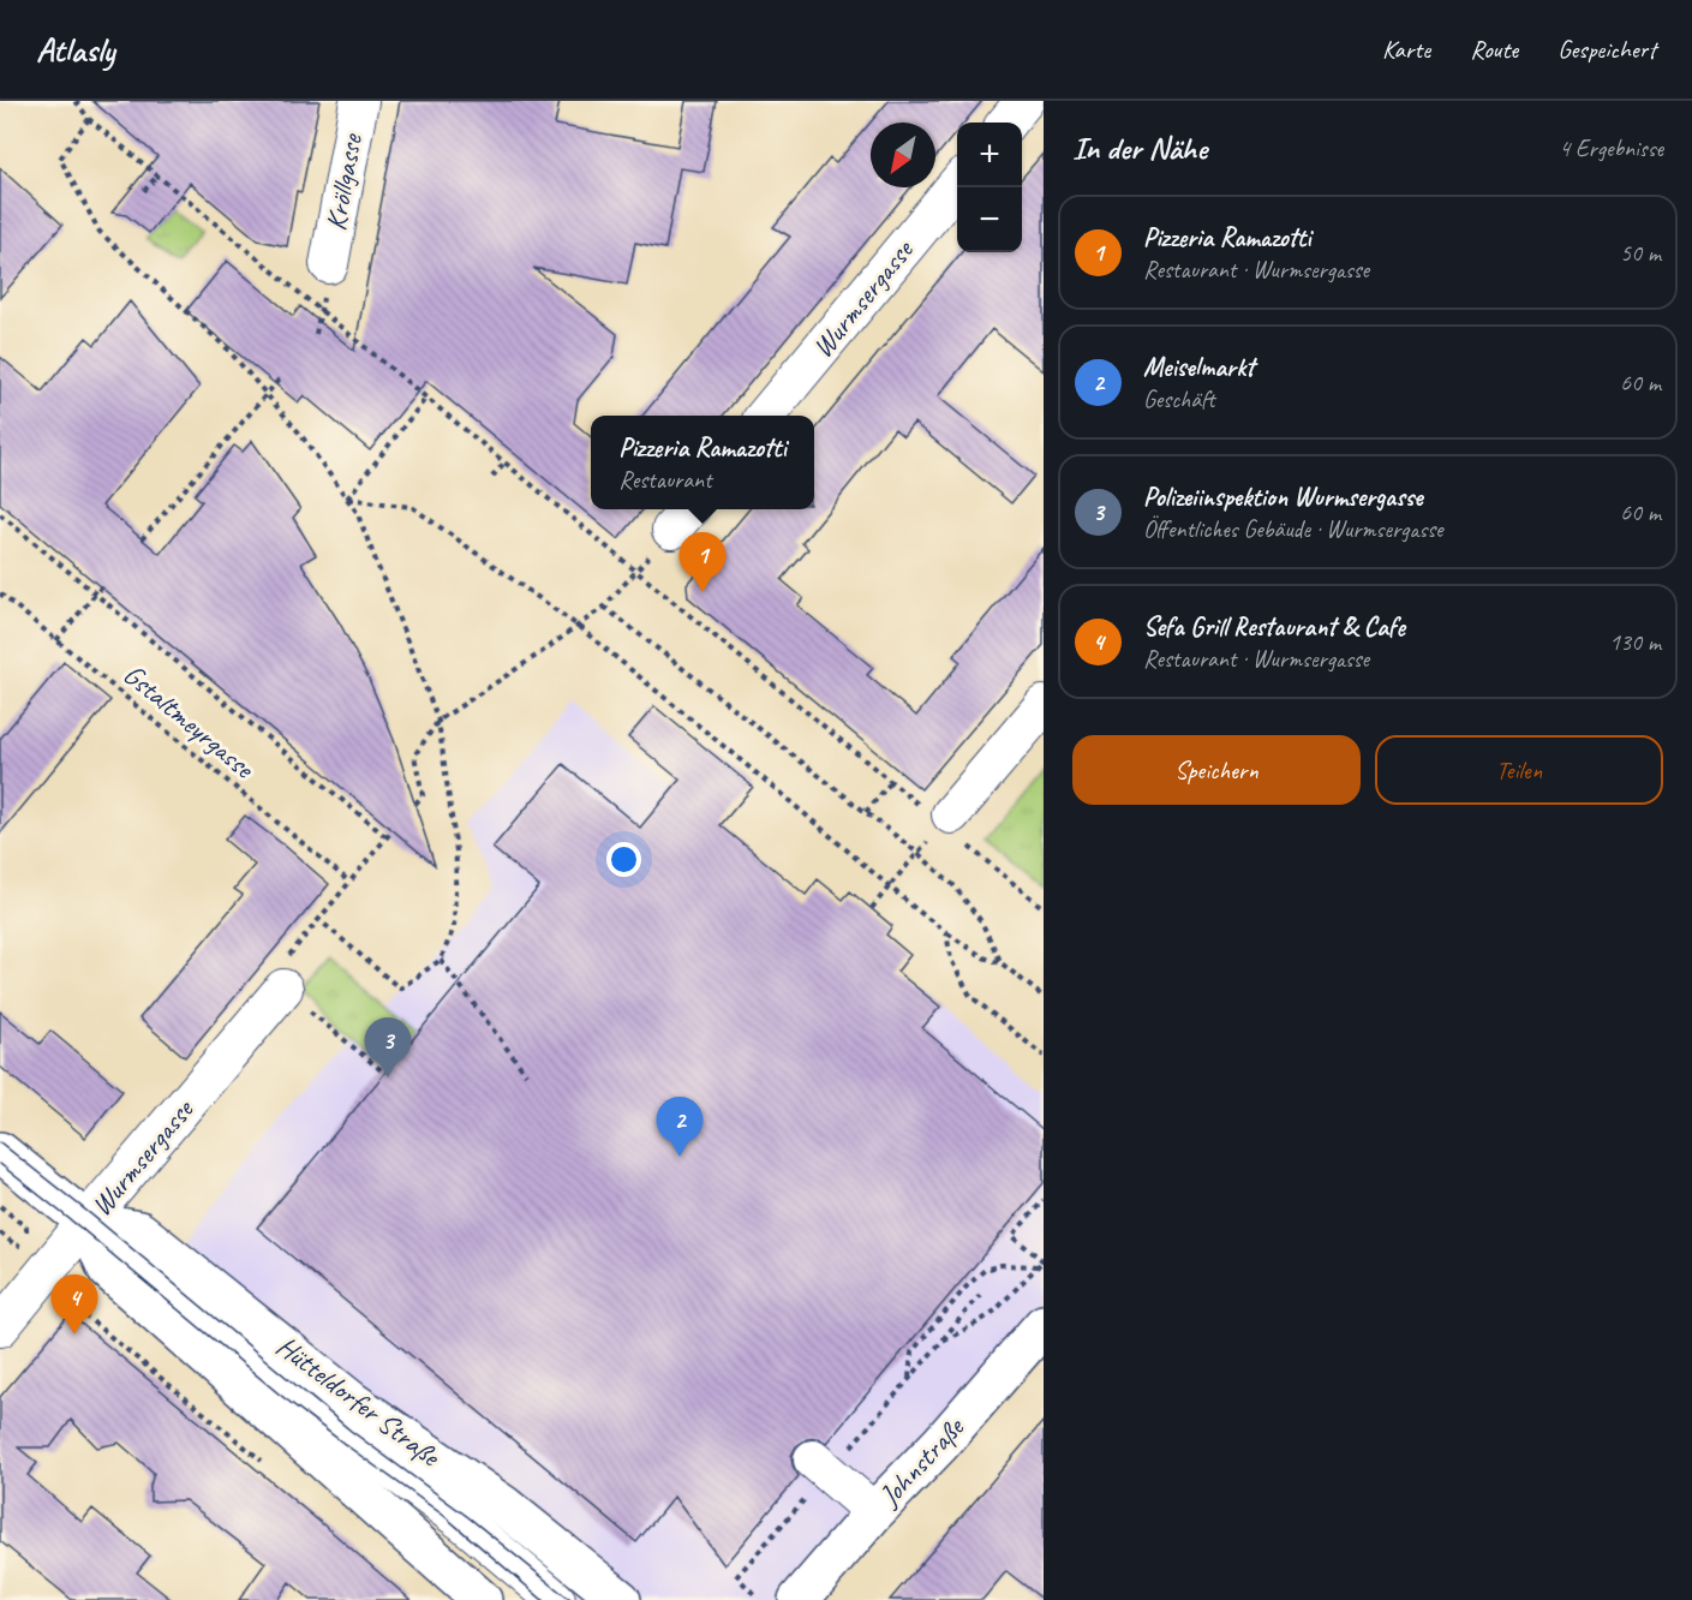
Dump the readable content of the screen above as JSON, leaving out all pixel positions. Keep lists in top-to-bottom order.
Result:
{
  "streets": {
    "main road": ["Hütteldorfer Straße", "Johnstraße"],
    "street": ["Kröllgasse", "Wurmsergasse"],
    "path": ["Gstaltmeyrgasse"]
  },
  "crossings": [
    ["Wurmsergasse", "Hütteldorfer Straße"]
  ],
  "north": "bottom left",
  "page": {
    "header": "Atlasly",
    "nav": ["Karte", "Route", "Gespeichert"],
    "heading": ["In der Nähe", "4 Ergebnisse"],
    "map_buttons": ["+", "−"],
    "list": [
      {
        "mark": "1",
        "name": "Pizzeria Ramazotti",
        "note": "Restaurant · Wurmsergasse",
        "value": "50 m"
      },
      {
        "mark": "2",
        "name": "Meiselmarkt",
        "note": "Geschäft",
        "value": "60 m"
      },
      {
        "mark": "3",
        "name": "Polizeiinspektion Wurmsergasse",
        "note": "Öffentliches Gebäude · Wurmsergasse",
        "value": "60 m"
      },
      {
        "mark": "4",
        "name": "Sefa Grill Restaurant & Cafe",
        "note": "Restaurant · Wurmsergasse",
        "value": "130 m"
      }
    ],
    "popup": ["Pizzeria Ramazotti", "Restaurant"],
    "pins": [
      "1",
      "3",
      "2",
      "4"
    ],
    "buttons": ["Speichern", "Teilen"]
  }
}
